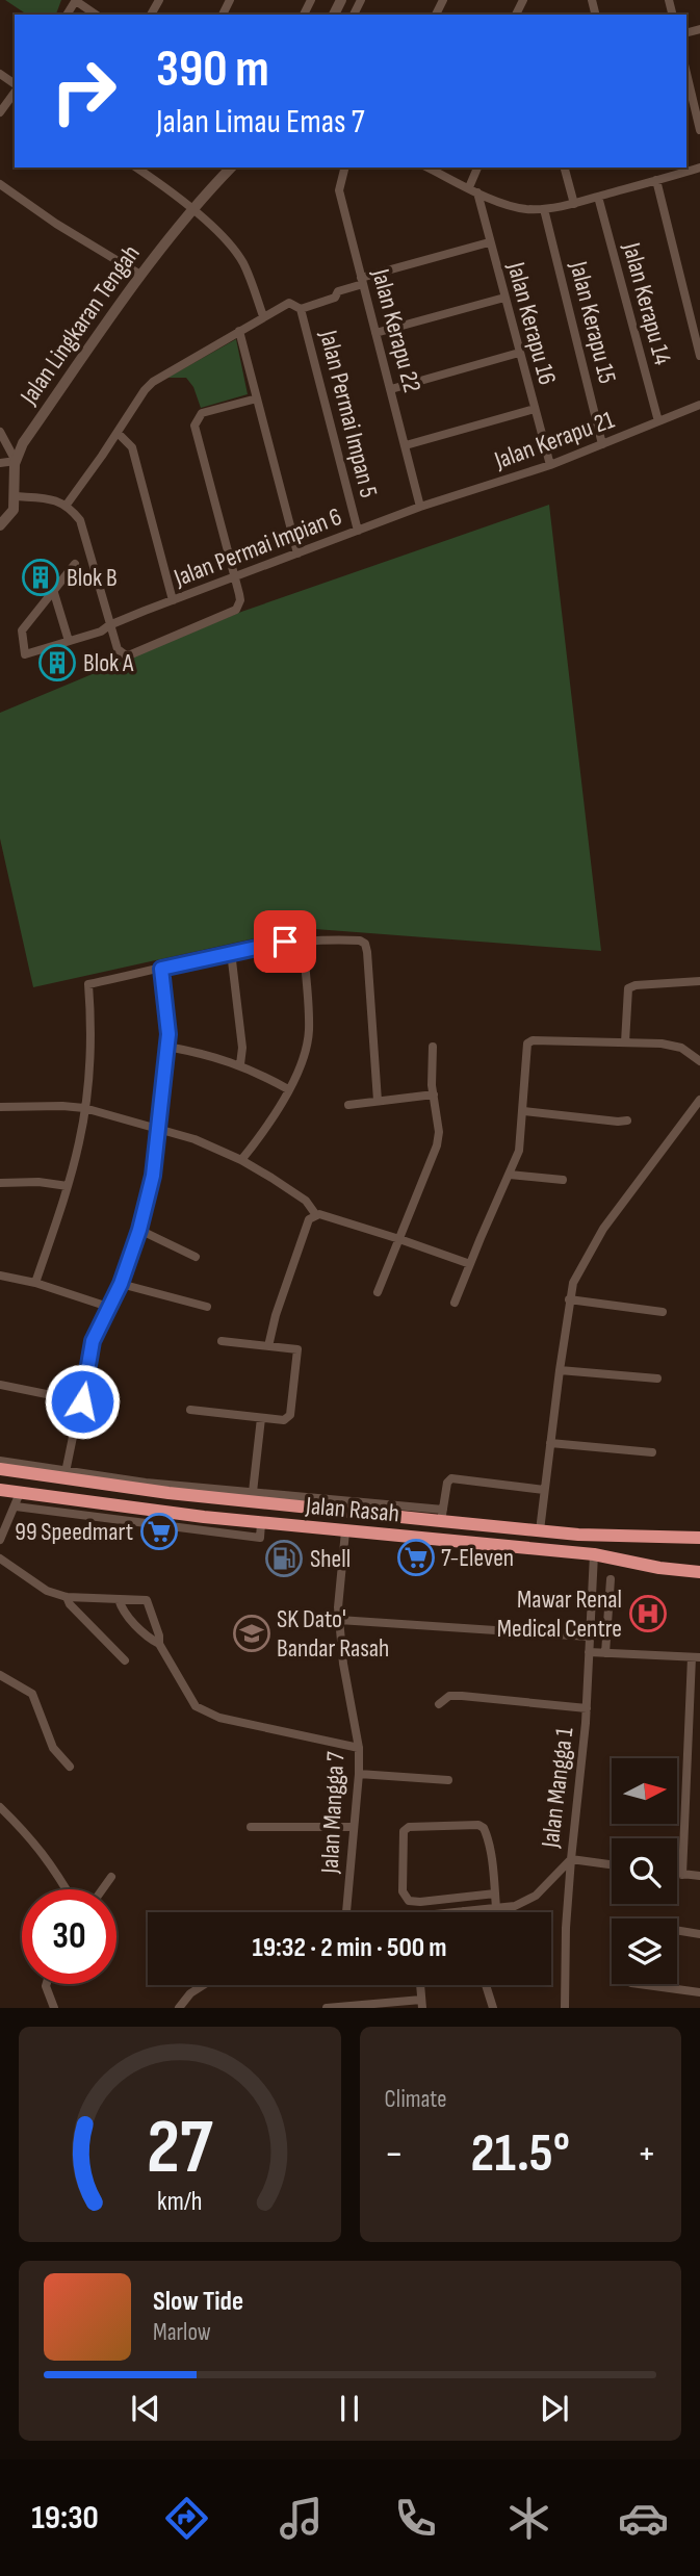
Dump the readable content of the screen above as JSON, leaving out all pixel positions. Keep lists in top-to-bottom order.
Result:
{
  "streets": {
    "highway": ["Jalan Rasah"],
    "street": [
      "Jalan Kerapu 14",
      "Jalan Kerapu 15",
      "Jalan Kerapu 16",
      "Jalan Lingkaran Tengah",
      "Jalan Kerapu 22",
      "Jalan Permai Impan 5",
      "Jalan Kerapu 21",
      "Jalan Permai Impian 6",
      "Jalan Mangga 1",
      "Jalan Mangga 7"
    ]
  },
  "crossings": [
    ["Jalan Kerapu 14", "Jalan Kerapu 21"],
    ["Jalan Kerapu 15", "Jalan Kerapu 21"],
    ["Jalan Kerapu 16", "Jalan Kerapu 21"],
    ["Jalan Kerapu 22", "Jalan Kerapu 21"],
    ["Jalan Kerapu 22", "Jalan Permai Impian 6"],
    ["Jalan Permai Impan 5", "Jalan Permai Impian 6"],
    ["Jalan Kerapu 21", "Jalan Permai Impian 6"],
    ["Jalan Rasah", "Jalan Mangga 1"],
    ["Jalan Rasah", "Jalan Mangga 7"]
  ],
  "places": {
    "building": ["Blok B", "Blok A"],
    "supermarket": ["99 Speedmart", "7-Eleven"],
    "fuel station": ["Shell"],
    "hospital": ["Mawar Renal Medical Centre"],
    "school or university": ["SK Dato' Bandar Rasah"]
  },
  "north": "right",
  "page": {
    "turn": ["390 m", "Jalan Limau Emas 7"],
    "limit": "30",
    "trip": "19:32 · 2 min · 500 m",
    "tile": "Climate",
    "heat": ["−", "21.5°", "+"],
    "song": ["Slow Tide", "Marlow"],
    "tabs": "19:30",
    "gauge": ["27", "km/h"]
  }
}
